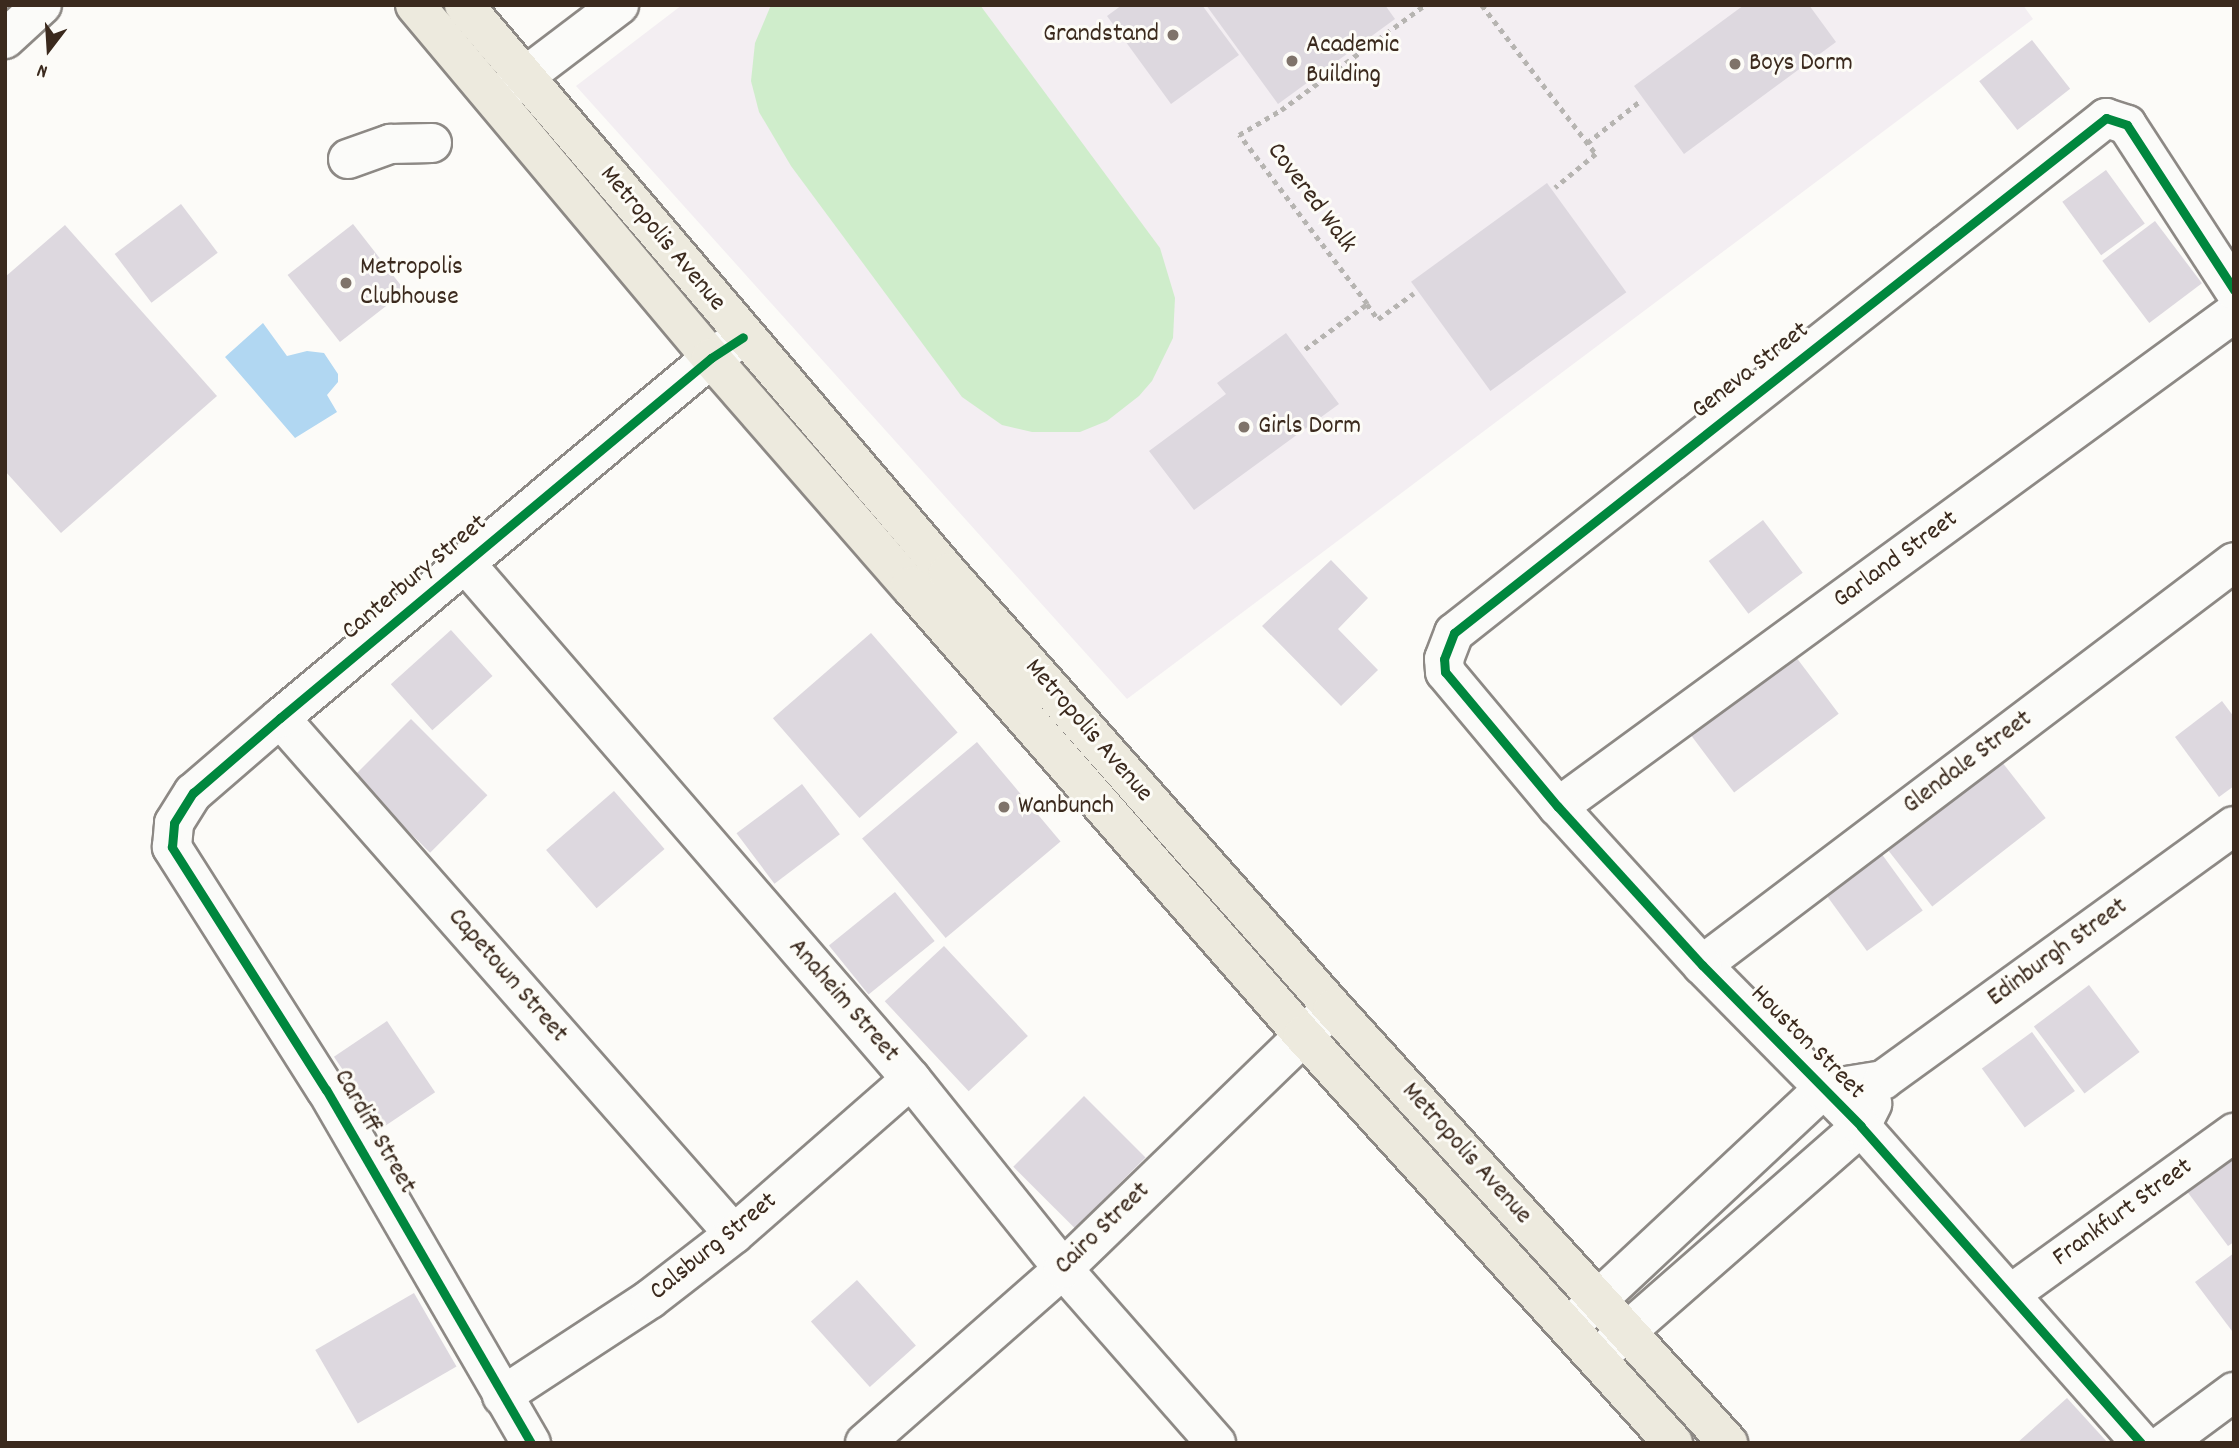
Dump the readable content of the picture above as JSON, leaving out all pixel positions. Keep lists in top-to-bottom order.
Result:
{
  "streets": {
    "main road": ["Metropolis Avenue"],
    "street": [
      "Geneva Street",
      "Garland Street",
      "Canterbury Street",
      "Glendale Street",
      "Edinburgh Street",
      "Capetown Street",
      "Anaheim Street",
      "Houston Street",
      "Cardiff Street",
      "Frankfurt Street",
      "Cairo Street",
      "Calsburg Street"
    ],
    "path": ["Covered Walk"]
  },
  "crossings": [
    ["Metropolis Avenue", "Canterbury Street"],
    ["Metropolis Avenue", "Edinburgh Street"],
    ["Metropolis Avenue", "Cairo Street"],
    ["Geneva Street", "Houston Street"],
    ["Garland Street", "Houston Street"],
    ["Canterbury Street", "Capetown Street"],
    ["Canterbury Street", "Anaheim Street"],
    ["Canterbury Street", "Cardiff Street"],
    ["Glendale Street", "Houston Street"],
    ["Edinburgh Street", "Houston Street"],
    ["Capetown Street", "Calsburg Street"],
    ["Anaheim Street", "Cairo Street"],
    ["Anaheim Street", "Calsburg Street"],
    ["Houston Street", "Frankfurt Street"],
    ["Cardiff Street", "Calsburg Street"]
  ],
  "places": [
    "Grandstand",
    "Academic Building",
    "Boys Dorm",
    "Metropolis Clubhouse",
    "Girls Dorm",
    "Wanbunch"
  ],
  "north": "bottom"
}
